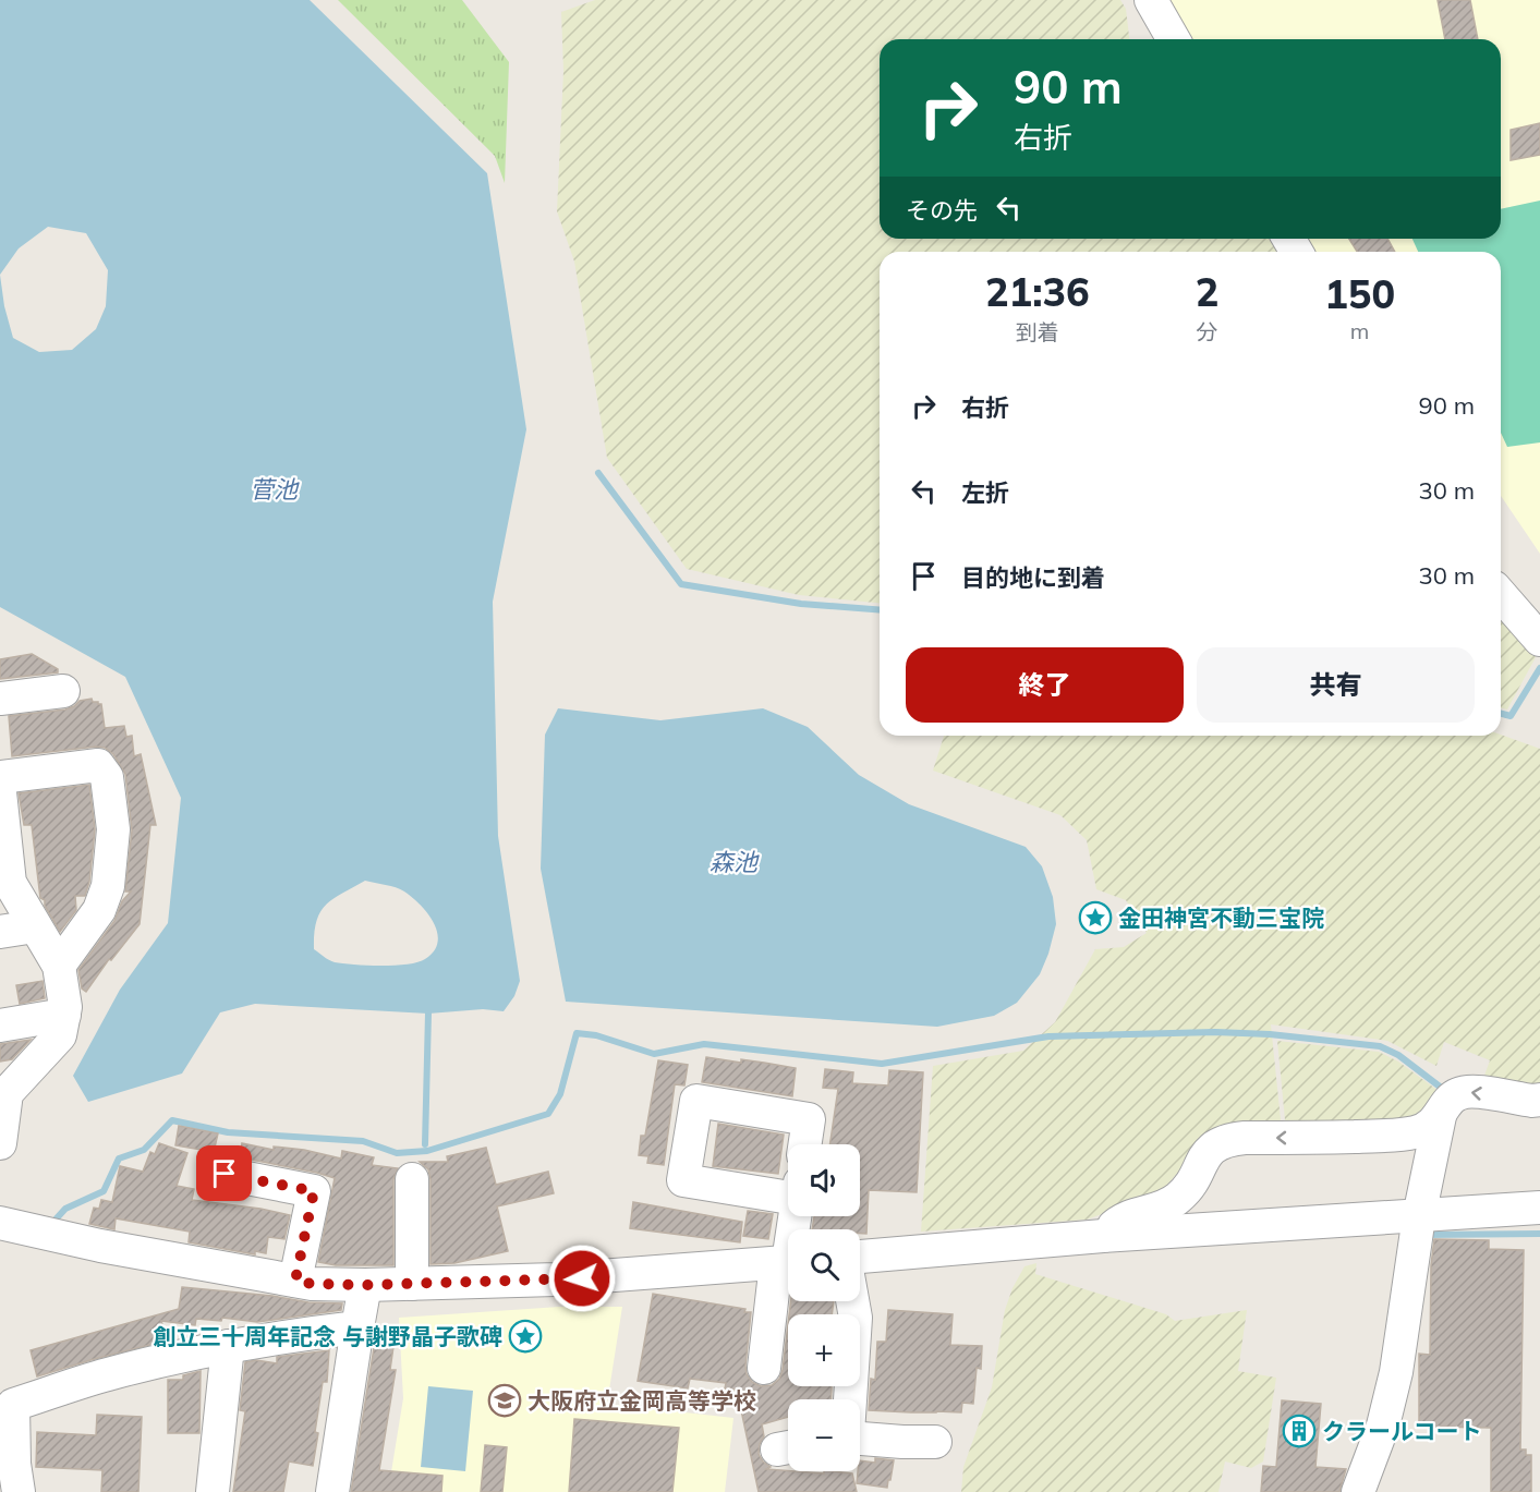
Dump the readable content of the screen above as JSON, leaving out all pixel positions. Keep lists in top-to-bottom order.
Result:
{
  "water": ["菅池", "森池"],
  "places": {
    "place": ["金田神宮不動三宝院", "創立三十周年記念 与謝野晶子歌碑"],
    "school or university": ["大阪府立金岡高等学校"],
    "building": ["クラールコート"]
  },
  "page": {
    "turn": ["90 m", "右折"],
    "then": "その先",
    "eta": [
      "21:36",
      "到着",
      "2",
      "分",
      "150",
      "m"
    ],
    "list": [
      {
        "name": "右折",
        "value": "90 m"
      },
      {
        "name": "左折",
        "value": "30 m"
      },
      {
        "name": "目的地に到着",
        "value": "30 m"
      }
    ],
    "buttons": ["終了", "共有"],
    "map_buttons": ["+", "−"]
  }
}
